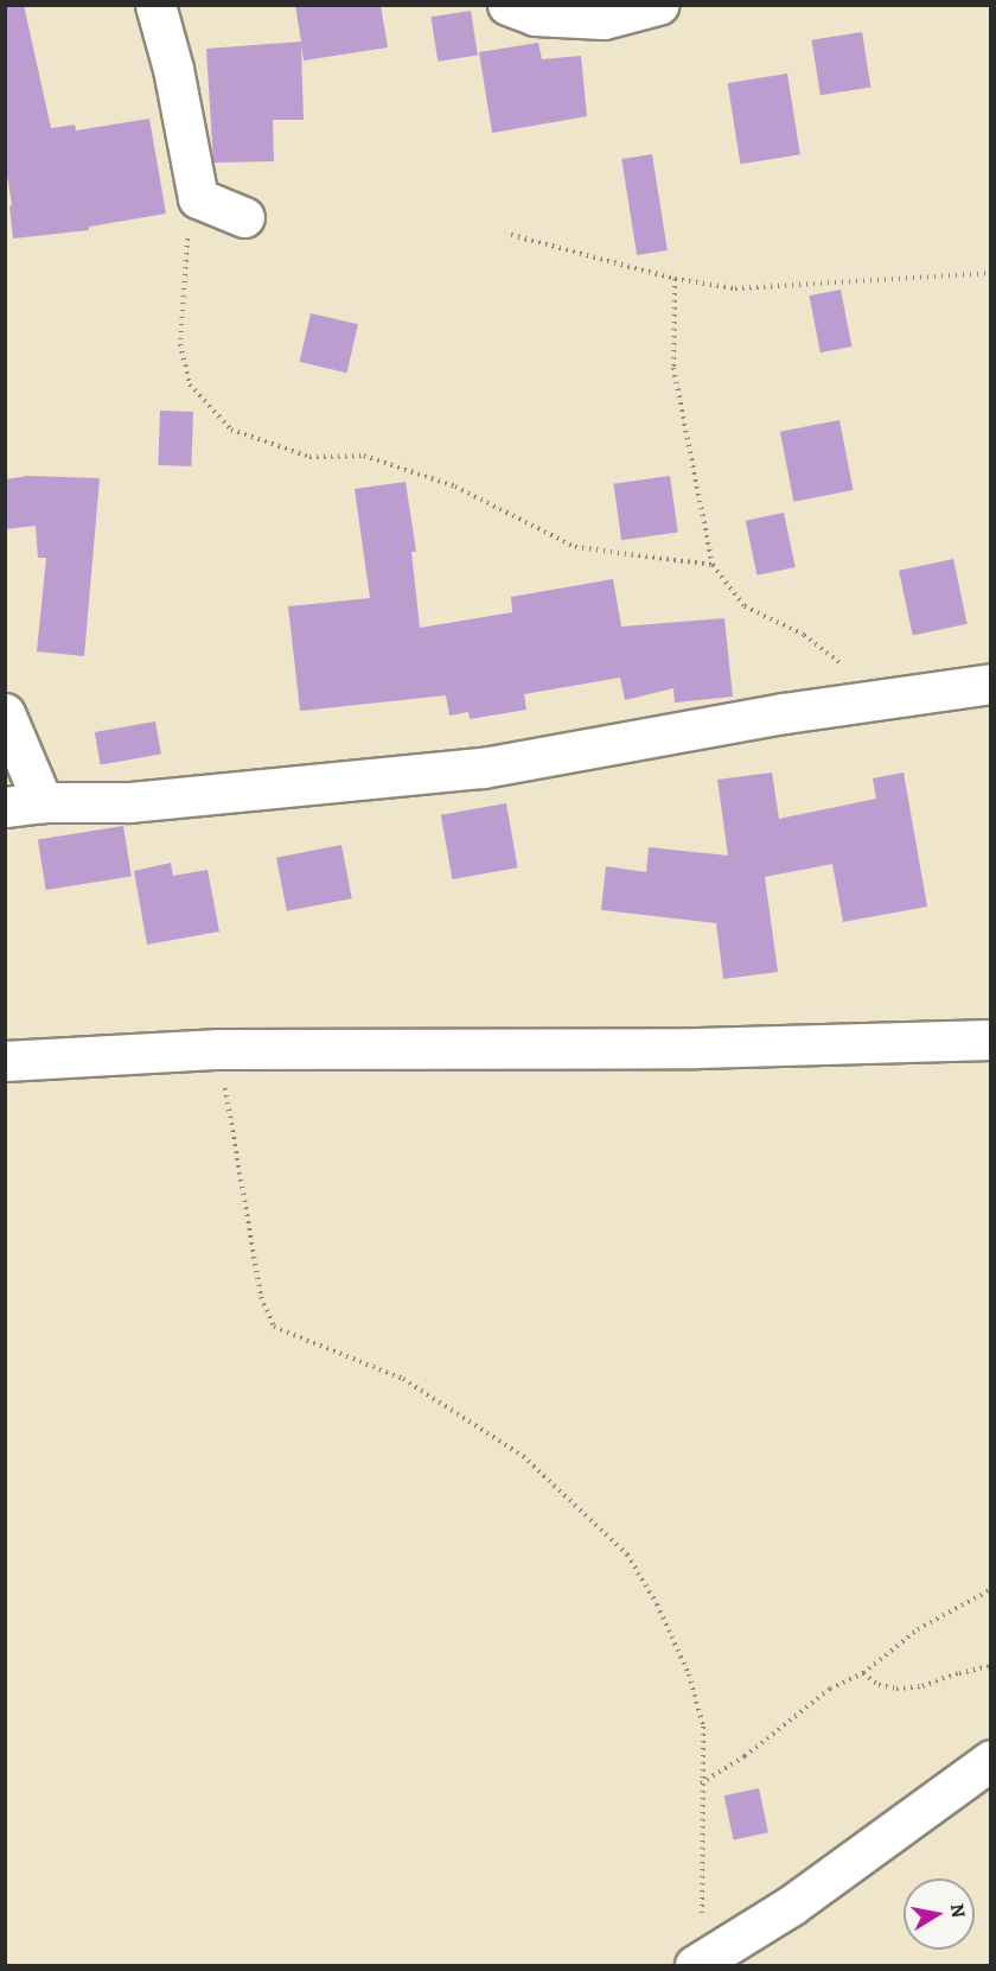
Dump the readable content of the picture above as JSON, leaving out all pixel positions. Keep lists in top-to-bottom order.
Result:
{
  "north": "right"
}
